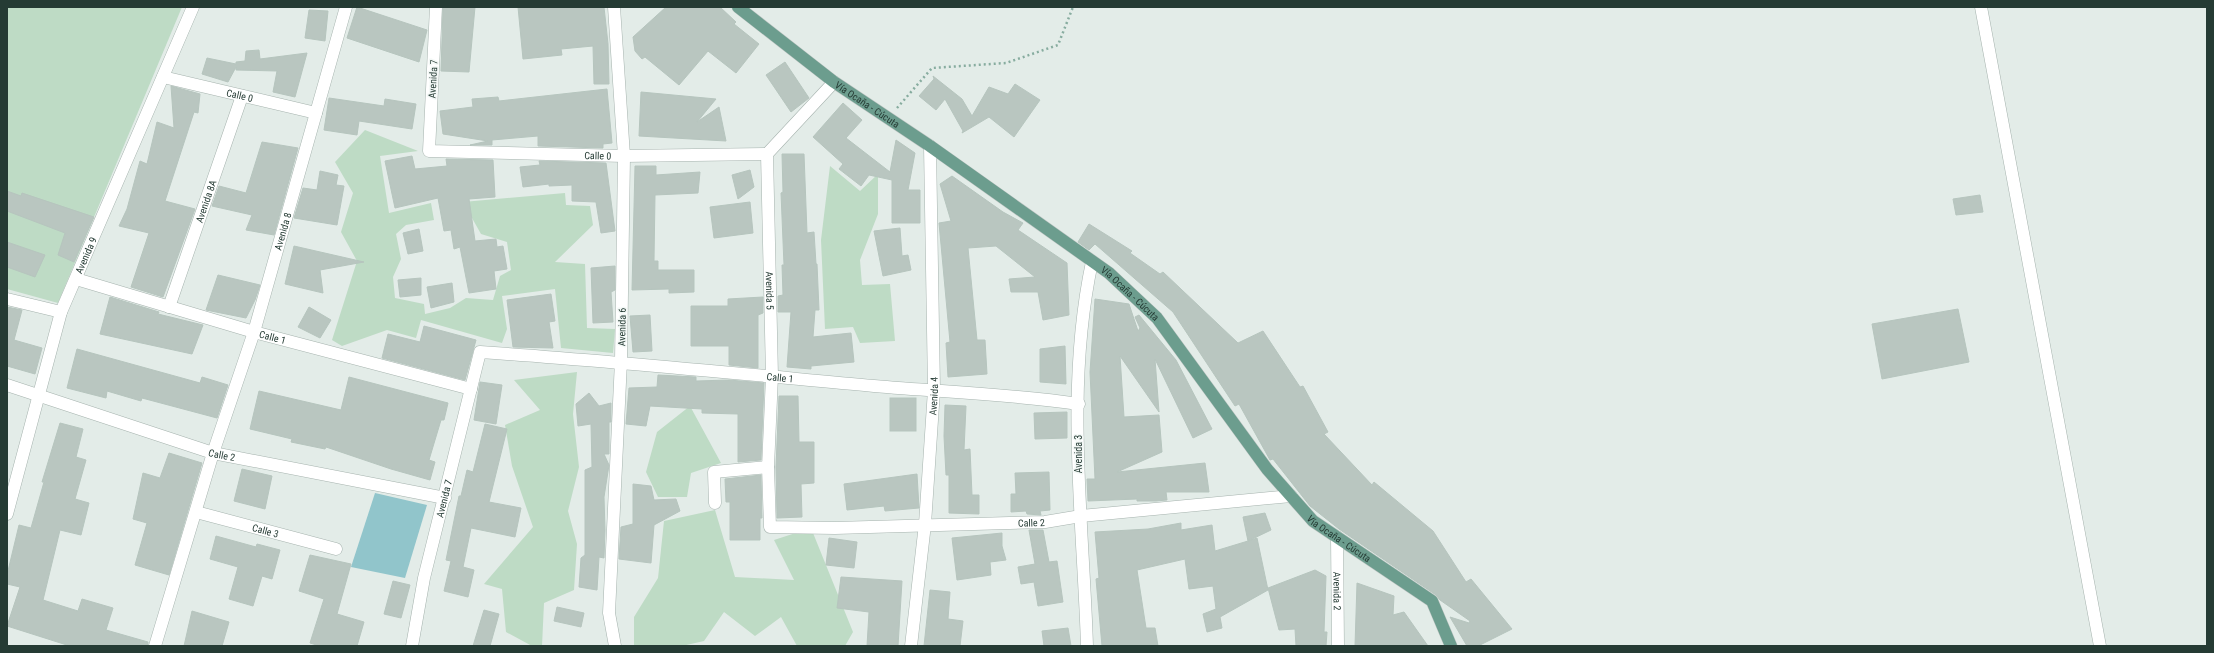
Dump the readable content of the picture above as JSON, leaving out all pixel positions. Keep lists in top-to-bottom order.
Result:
{
  "streets": {
    "main road": ["Vía Ocaña - Cúcuta"],
    "street": [
      "Avenida 7",
      "Calle 0",
      "Avenida 8A",
      "Avenida 8",
      "Avenida 9",
      "Avenida 5",
      "Avenida 6",
      "Calle 1",
      "Avenida 4",
      "Calle 2",
      "Avenida 3",
      "Calle 3",
      "Avenida 2"
    ]
  },
  "crossings": [
    ["Avenida 7", "Calle 0"],
    ["Avenida 7", "Calle 1"],
    ["Avenida 7", "Calle 2"],
    ["Calle 0", "Avenida 8A"],
    ["Calle 0", "Avenida 8"],
    ["Calle 0", "Avenida 9"],
    ["Calle 0", "Avenida 5"],
    ["Calle 0", "Avenida 6"],
    ["Vía Ocaña - Cúcuta", "Avenida 4"],
    ["Vía Ocaña - Cúcuta", "Calle 2"],
    ["Vía Ocaña - Cúcuta", "Avenida 3"],
    ["Vía Ocaña - Cúcuta", "Avenida 2"],
    ["Avenida 8A", "Calle 1"],
    ["Avenida 8", "Calle 1"],
    ["Avenida 8", "Calle 2"],
    ["Avenida 8", "Calle 3"],
    ["Avenida 9", "Calle 1"],
    ["Avenida 9", "Calle 2"],
    ["Avenida 5", "Calle 1"],
    ["Avenida 5", "Calle 2"],
    ["Avenida 6", "Calle 1"],
    ["Calle 1", "Avenida 4"],
    ["Calle 1", "Avenida 3"],
    ["Avenida 4", "Calle 2"],
    ["Calle 2", "Avenida 3"]
  ]
}
